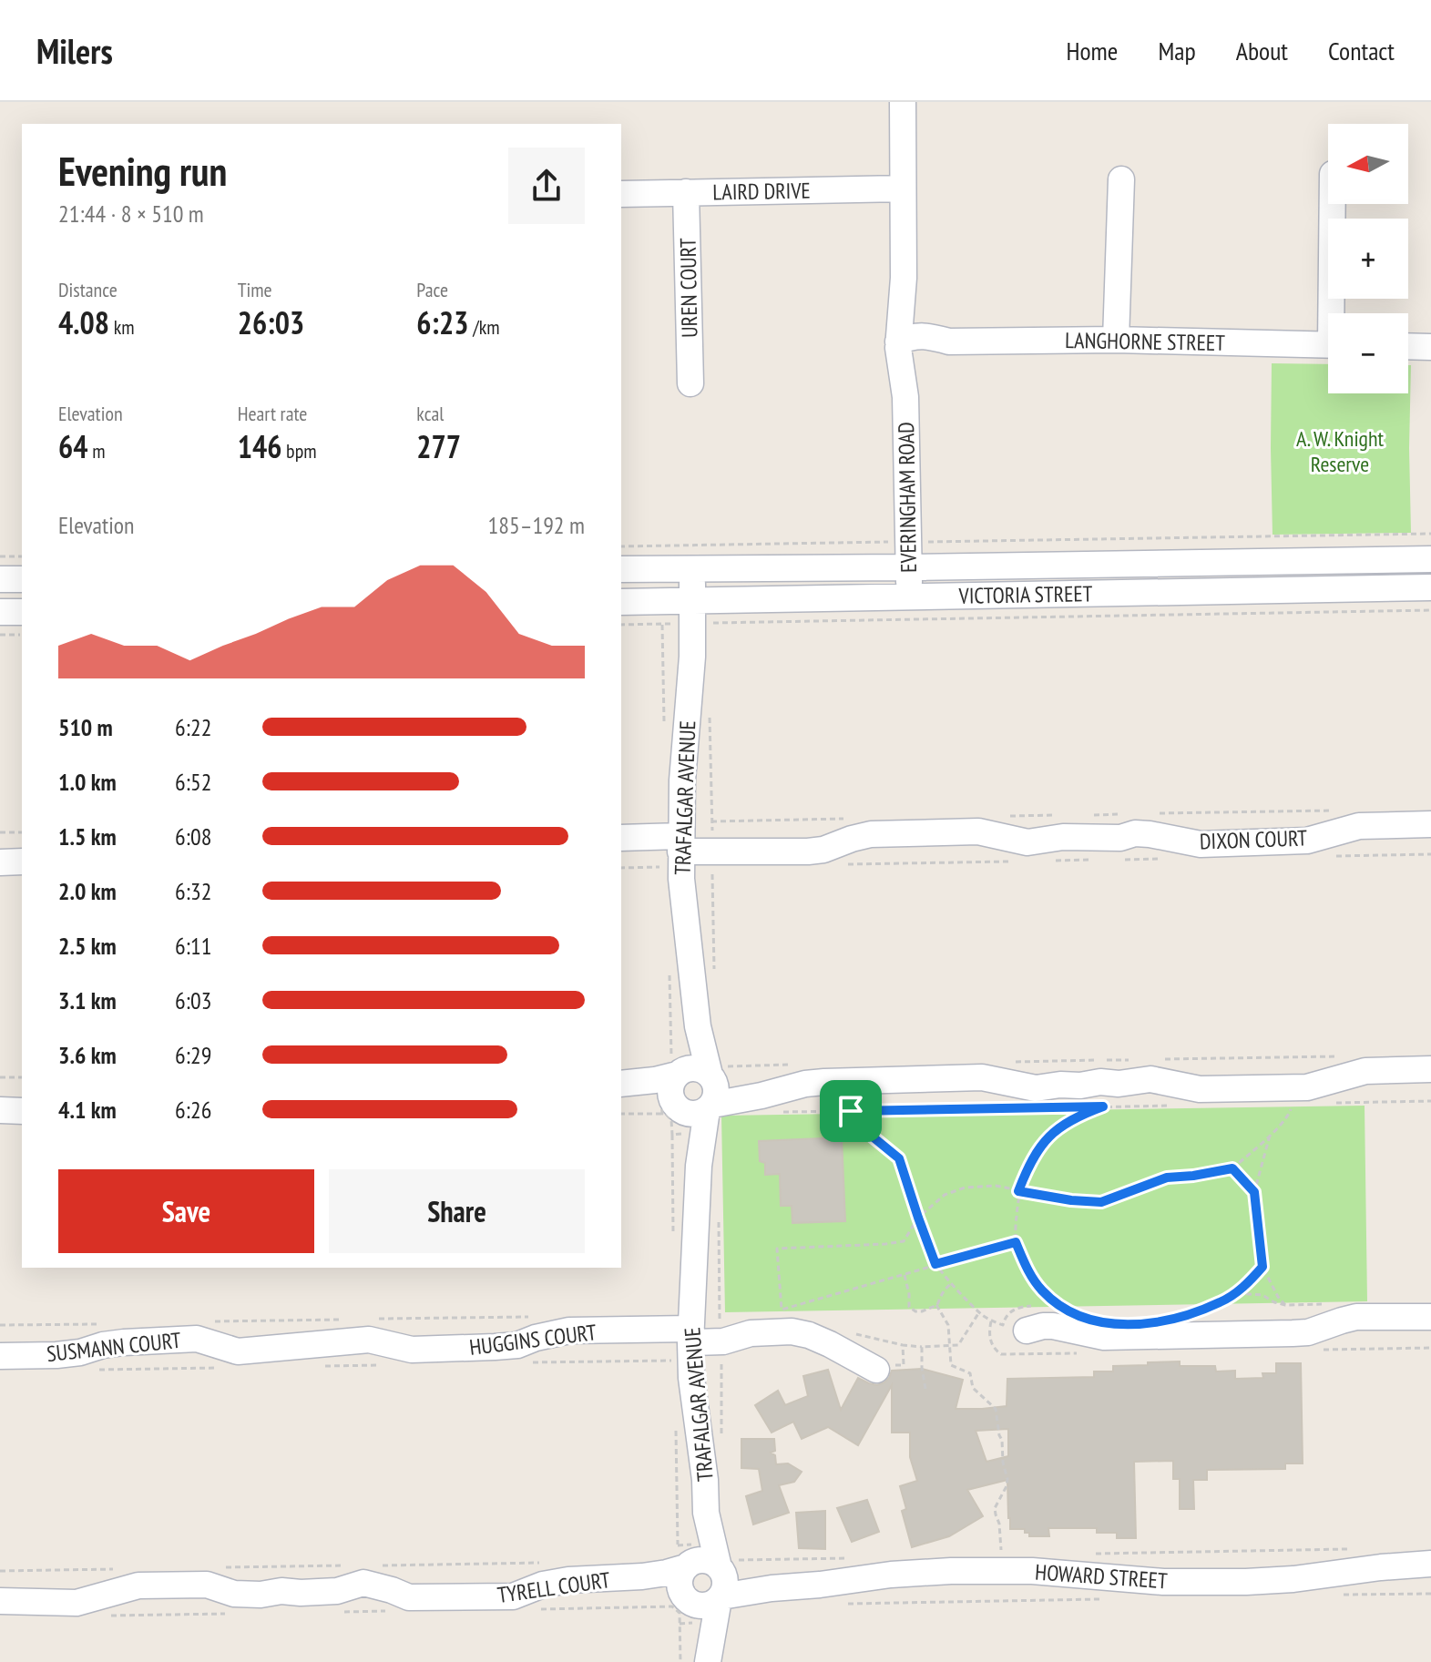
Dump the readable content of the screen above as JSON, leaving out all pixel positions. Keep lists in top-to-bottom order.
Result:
{
  "streets": {
    "street": [
      "LAIRD DRIVE",
      "UREN COURT",
      "LANGHORNE STREET",
      "EVERINGHAM ROAD",
      "VICTORIA STREET",
      "TRAFALGAR AVENUE",
      "DIXON COURT",
      "HUGGINS COURT",
      "SUSMANN COURT",
      "HOWARD STREET",
      "TYRELL COURT"
    ]
  },
  "crossings": [
    ["LAIRD DRIVE", "UREN COURT"],
    ["LAIRD DRIVE", "EVERINGHAM ROAD"],
    ["LANGHORNE STREET", "EVERINGHAM ROAD"],
    ["EVERINGHAM ROAD", "VICTORIA STREET"],
    ["VICTORIA STREET", "TRAFALGAR AVENUE"],
    ["TRAFALGAR AVENUE", "DIXON COURT"],
    ["TRAFALGAR AVENUE", "HUGGINS COURT"],
    ["TRAFALGAR AVENUE", "HOWARD STREET"],
    ["TRAFALGAR AVENUE", "TYRELL COURT"],
    ["HUGGINS COURT", "SUSMANN COURT"],
    ["HOWARD STREET", "TYRELL COURT"]
  ],
  "parks": ["A. W. Knight Reserve"],
  "north": "left",
  "page": {
    "header": "Milers",
    "nav": [
      "Home",
      "Map",
      "About",
      "Contact"
    ],
    "map_buttons": ["+", "−"],
    "heading": ["Evening run", "21:44 · 8 × 510 m"],
    "stats": [
      ["Distance", "4.08 km"],
      ["Time", "26:03"],
      ["Pace", "6:23 /km"],
      ["Elevation", "64 m"],
      ["Heart rate", "146 bpm"],
      ["kcal", "277"]
    ],
    "chart": ["Elevation", "185–192 m"],
    "list": [
      {
        "name": "510 m",
        "note": "6:22"
      },
      {
        "name": "1.0 km",
        "note": "6:52"
      },
      {
        "name": "1.5 km",
        "note": "6:08"
      },
      {
        "name": "2.0 km",
        "note": "6:32"
      },
      {
        "name": "2.5 km",
        "note": "6:11"
      },
      {
        "name": "3.1 km",
        "note": "6:03"
      },
      {
        "name": "3.6 km",
        "note": "6:29"
      },
      {
        "name": "4.1 km",
        "note": "6:26"
      }
    ],
    "buttons": ["Save", "Share"]
  }
}
